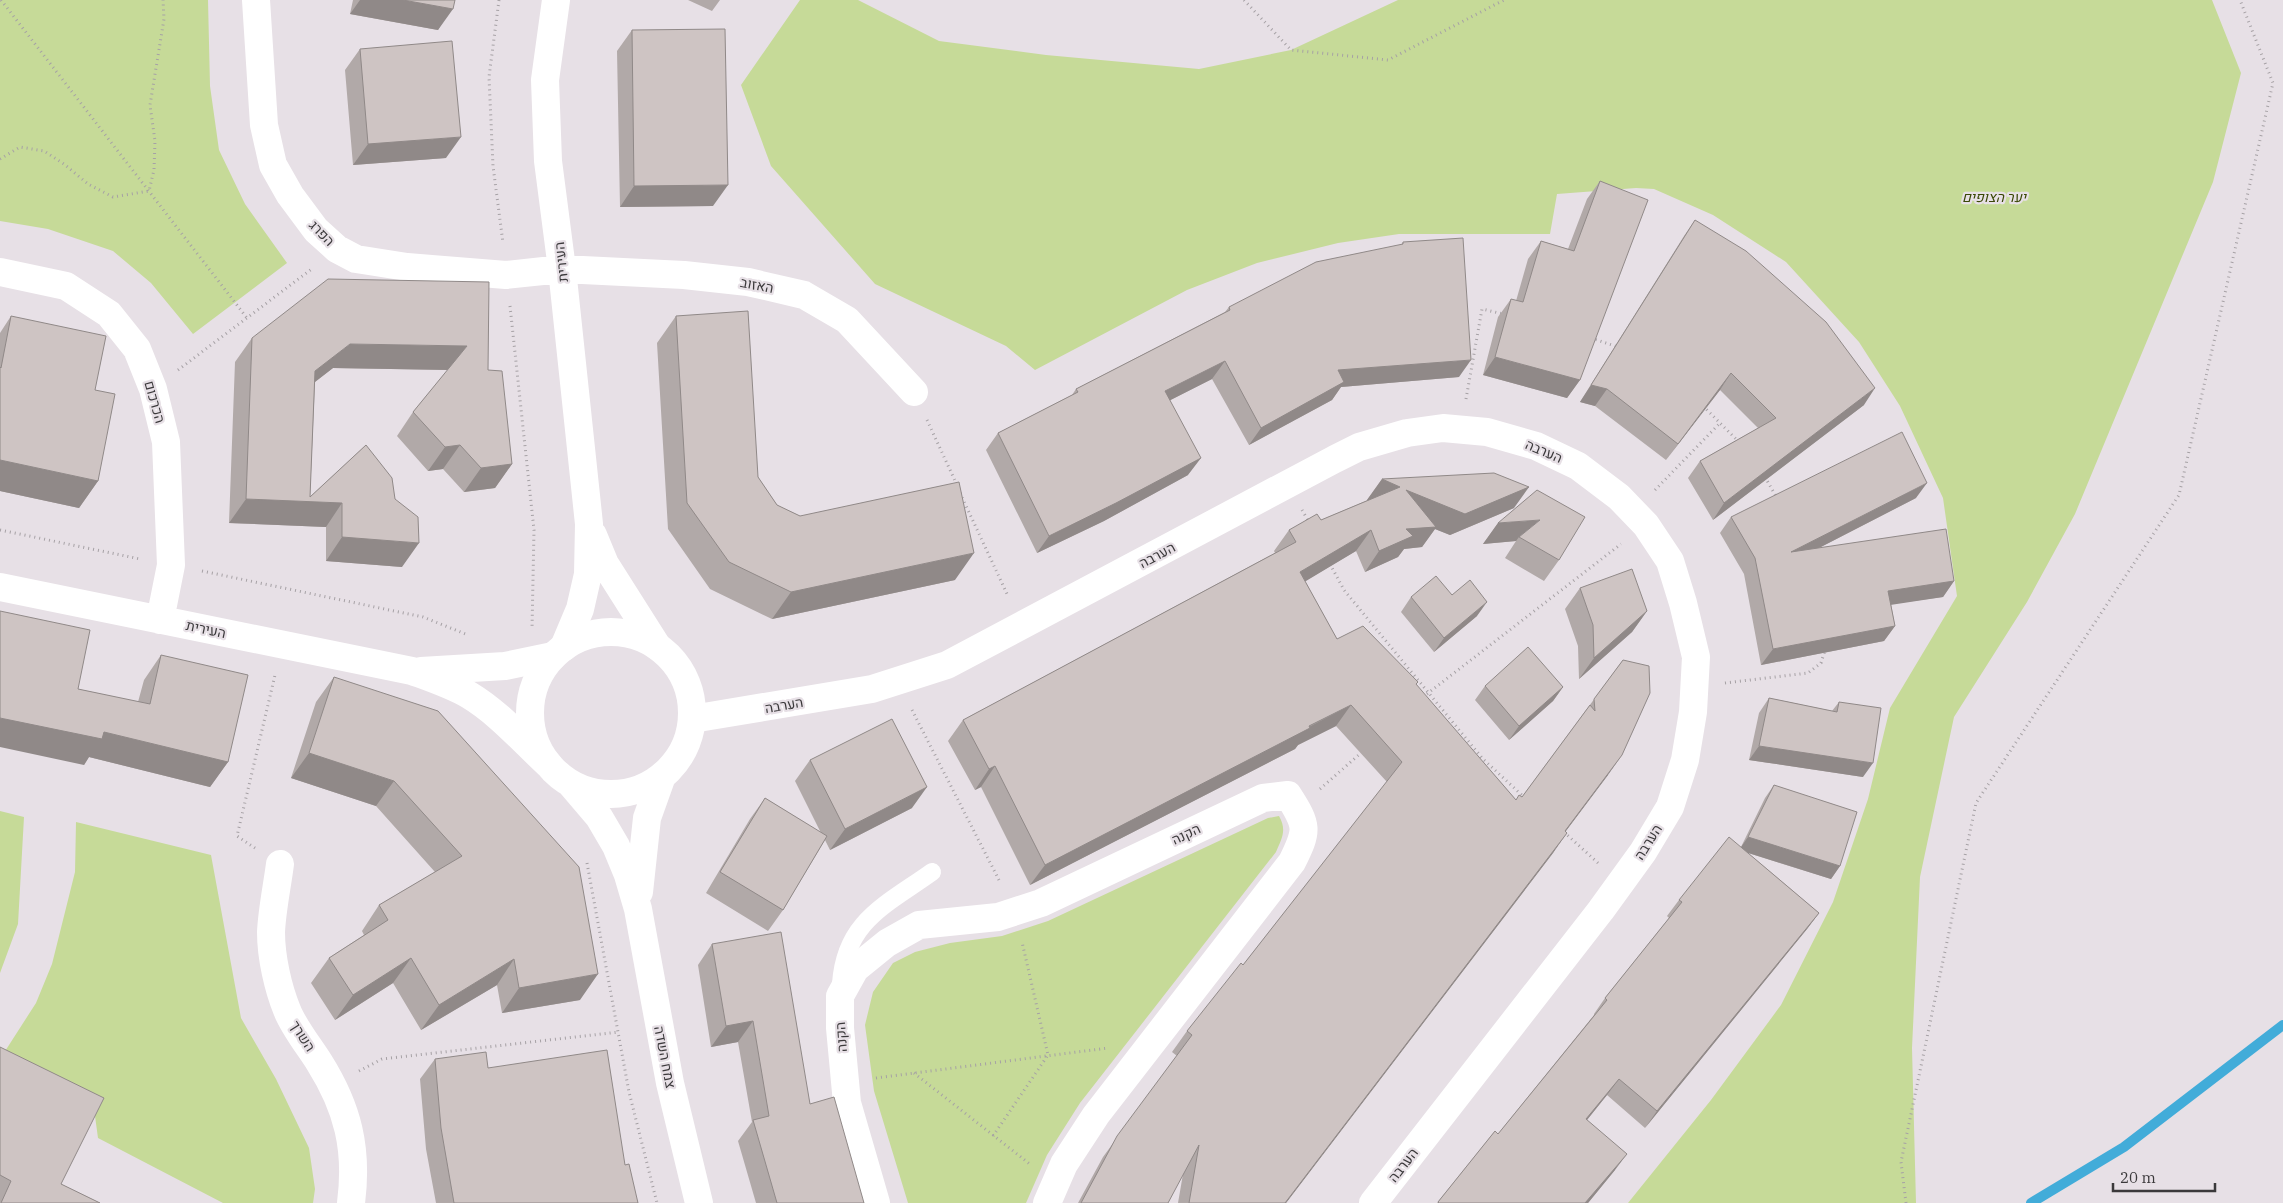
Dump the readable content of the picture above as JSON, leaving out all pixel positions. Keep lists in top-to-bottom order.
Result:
{
  "streets": {
    "street": [
      "הפרג",
      "העירית",
      "האזוב",
      "הכרכום",
      "הערבה",
      "הקנה",
      "השרך",
      "צמח השדה"
    ]
  },
  "crossings": [
    ["הפרג", "העירית"],
    ["הפרג", "האזוב"],
    ["העירית", "האזוב"],
    ["העירית", "הכרכום"],
    ["העירית", "הערבה"],
    ["העירית", "צמח השדה"],
    ["הערבה", "צמח השדה"]
  ],
  "parks": ["יער הצופים"],
  "scale_bar": "20 m"
}
